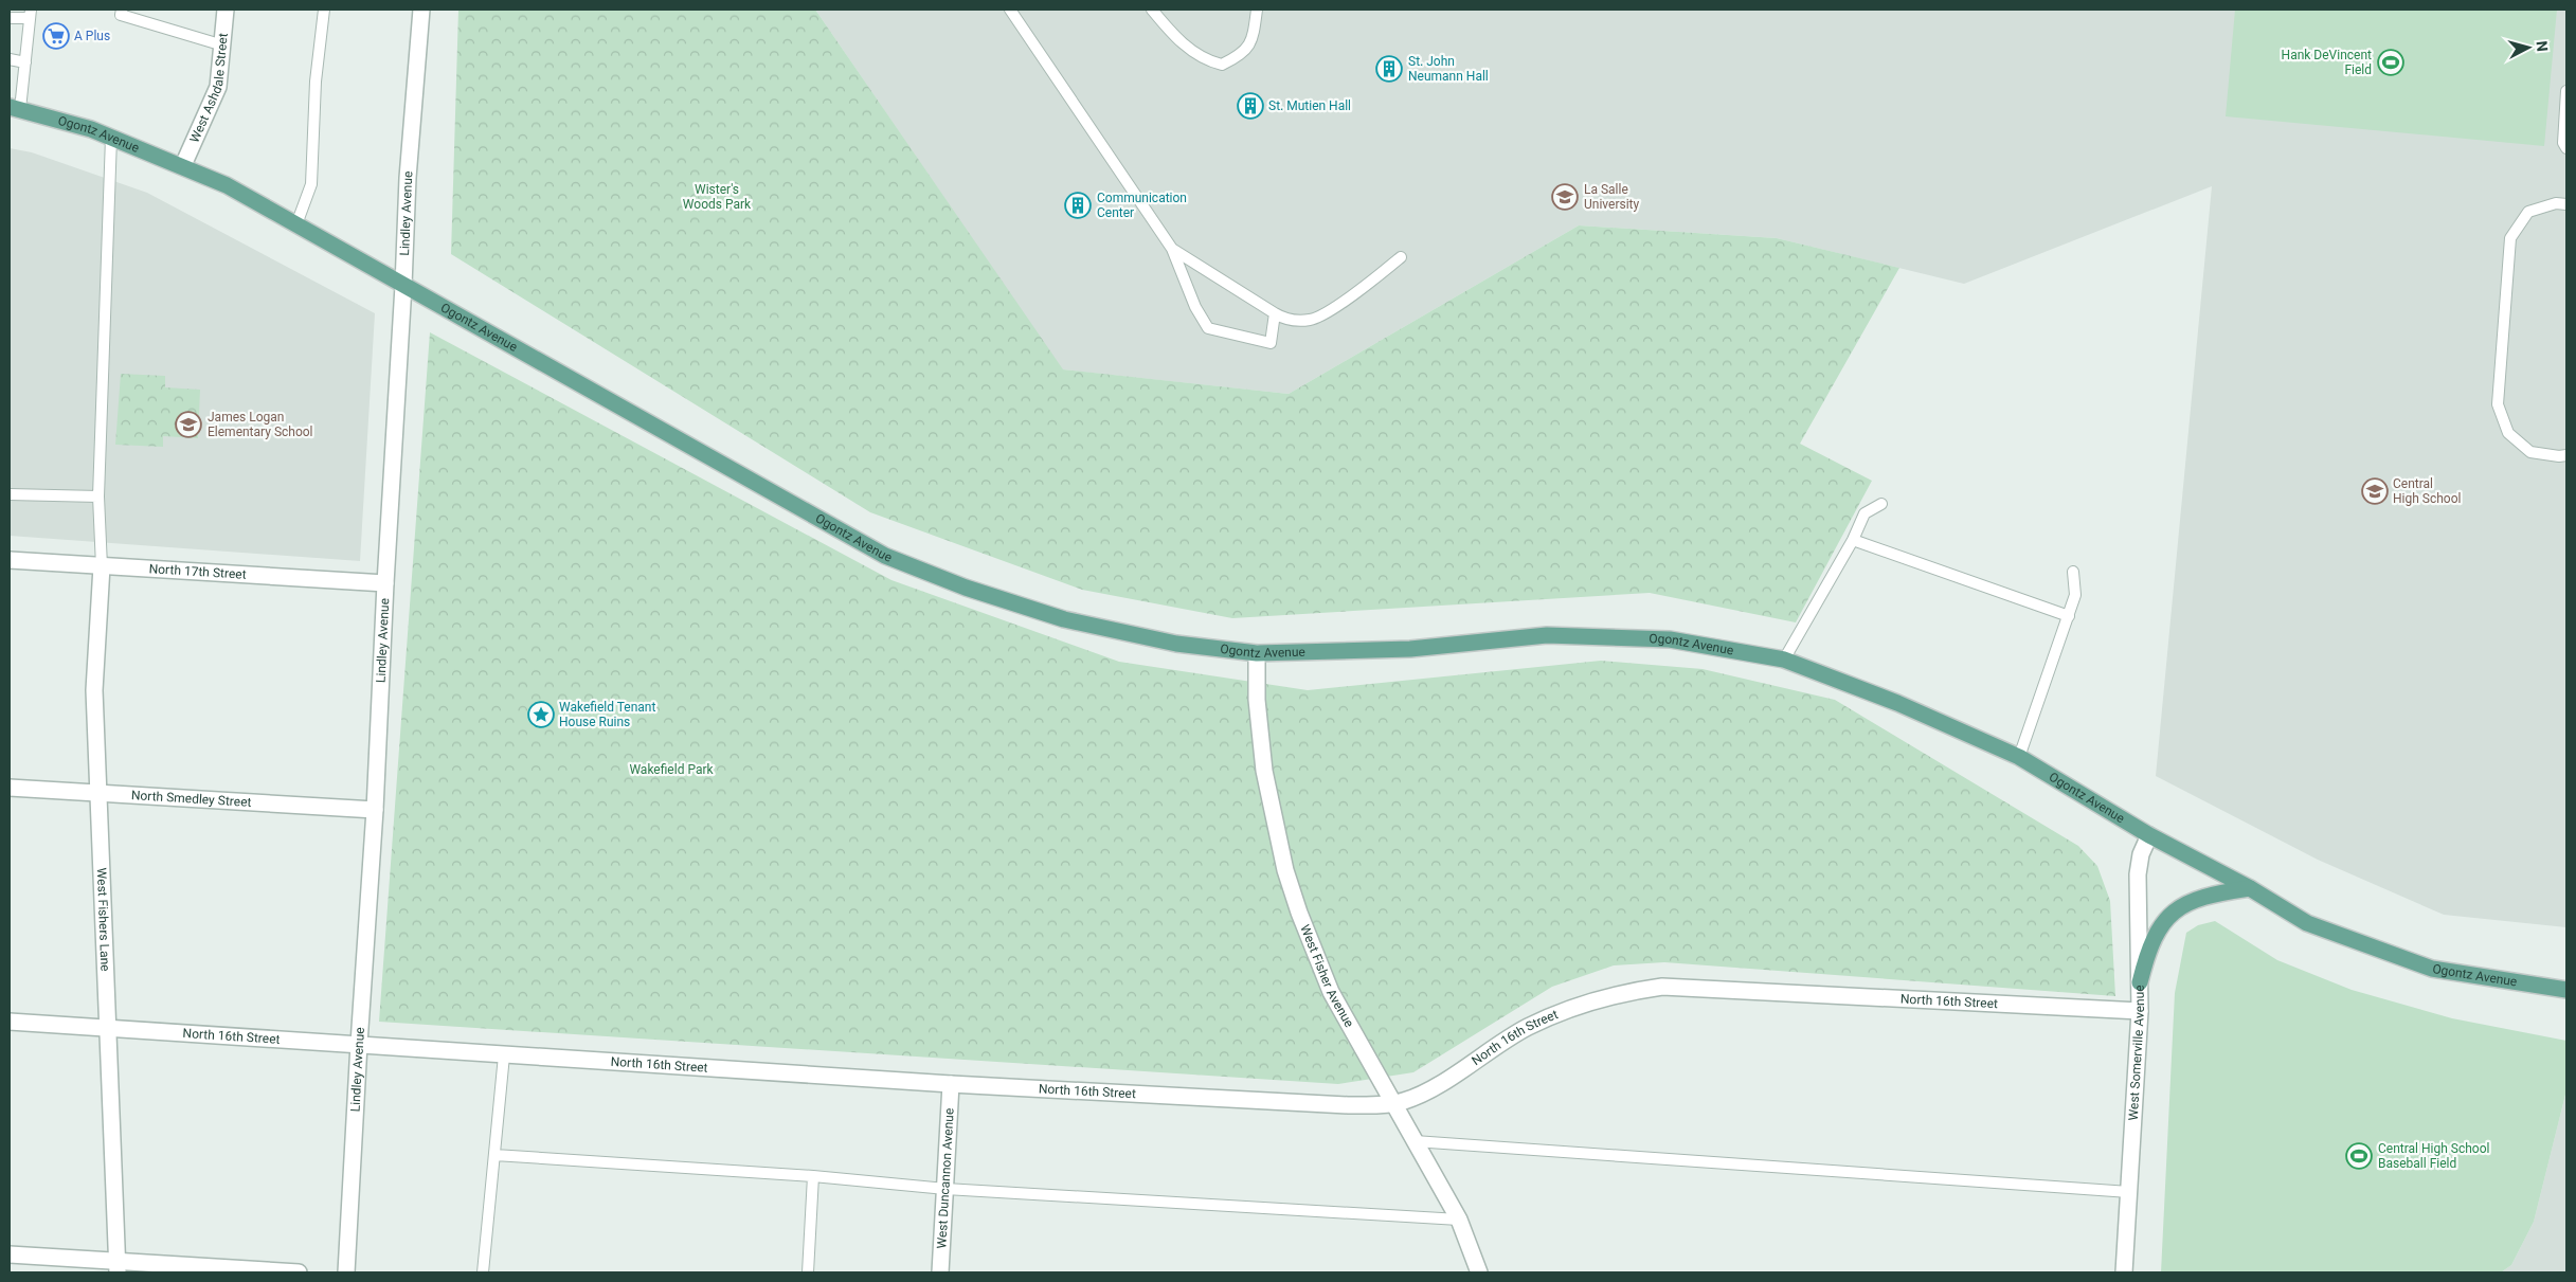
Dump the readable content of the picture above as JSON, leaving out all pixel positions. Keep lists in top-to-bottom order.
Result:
{
  "streets": {
    "main road": ["Ogontz Avenue"],
    "street": [
      "West Ashdale Street",
      "Lindley Avenue",
      "North 17th Street",
      "North Smedley Street",
      "West Fishers Lane",
      "West Fisher Avenue",
      "North 16th Street",
      "West Somerville Avenue",
      "West Duncannon Avenue"
    ]
  },
  "crossings": [
    ["West Ashdale Street", "Ogontz Avenue"],
    ["Ogontz Avenue", "Lindley Avenue"],
    ["Ogontz Avenue", "West Fisher Avenue"],
    ["Ogontz Avenue", "West Somerville Avenue"],
    ["Lindley Avenue", "North 17th Street"],
    ["Lindley Avenue", "North Smedley Street"],
    ["Lindley Avenue", "North 16th Street"],
    ["North 17th Street", "West Fishers Lane"],
    ["North Smedley Street", "West Fishers Lane"],
    ["West Fishers Lane", "North 16th Street"],
    ["West Fisher Avenue", "North 16th Street"],
    ["North 16th Street", "West Somerville Avenue"],
    ["North 16th Street", "West Duncannon Avenue"]
  ],
  "parks": ["Wister's Woods Park", "Wakefield Park"],
  "places": {
    "supermarket": ["A Plus"],
    "sports": ["Hank DeVincent Field", "Central High School Baseball Field"],
    "building": ["St. John Neumann Hall", "St. Mutien Hall", "Communication Center"],
    "school or university": ["La Salle University", "James Logan Elementary School", "Central High School"],
    "place": ["Wakefield Tenant House Ruins"]
  },
  "north": "right"
}
